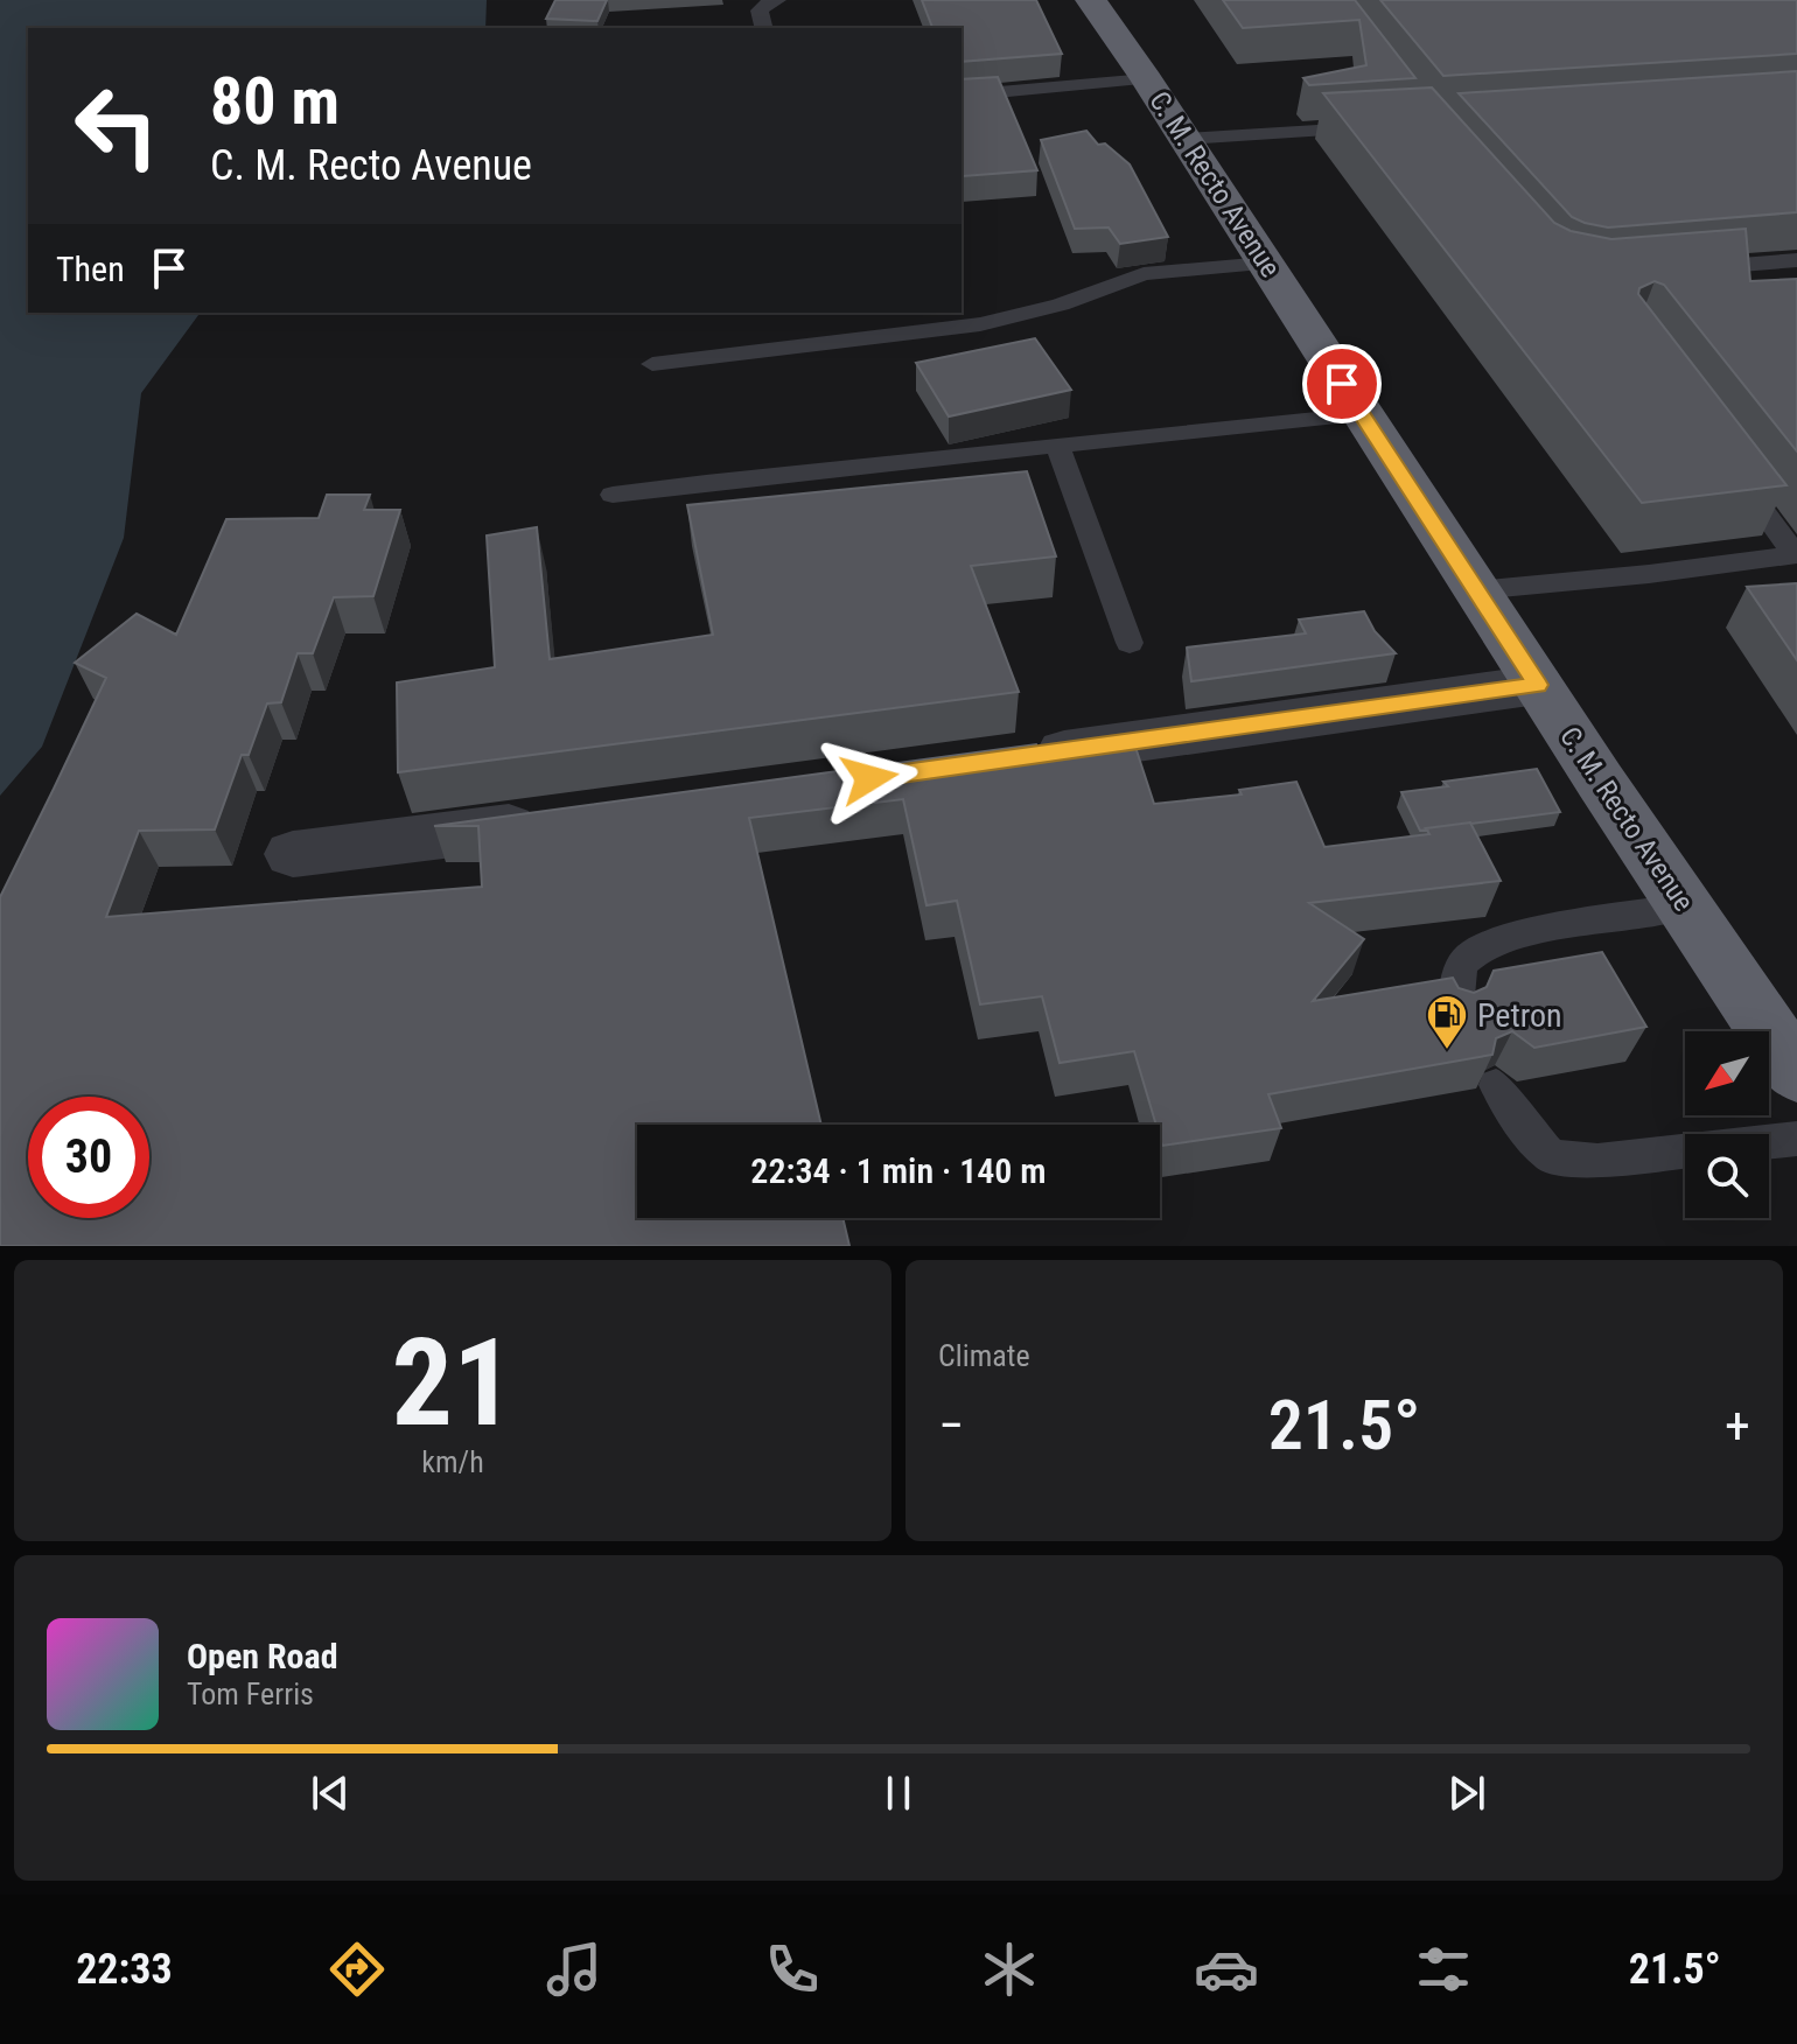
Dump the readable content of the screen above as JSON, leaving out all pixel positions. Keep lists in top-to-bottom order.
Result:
{
  "streets": {
    "highway": ["C. M. Recto Avenue"]
  },
  "places": {
    "fuel station": ["Petron"]
  },
  "north": "bottom left",
  "page": {
    "turn": ["80 m", "C. M. Recto Avenue"],
    "then": "Then",
    "limit": "30",
    "trip": "22:34 · 1 min · 140 m",
    "tile": [
      ["21", "km/h"],
      "Climate"
    ],
    "heat": ["−", "21.5°", "+"],
    "song": ["Open Road", "Tom Ferris"],
    "tabs": ["22:33", "21.5°"]
  }
}
